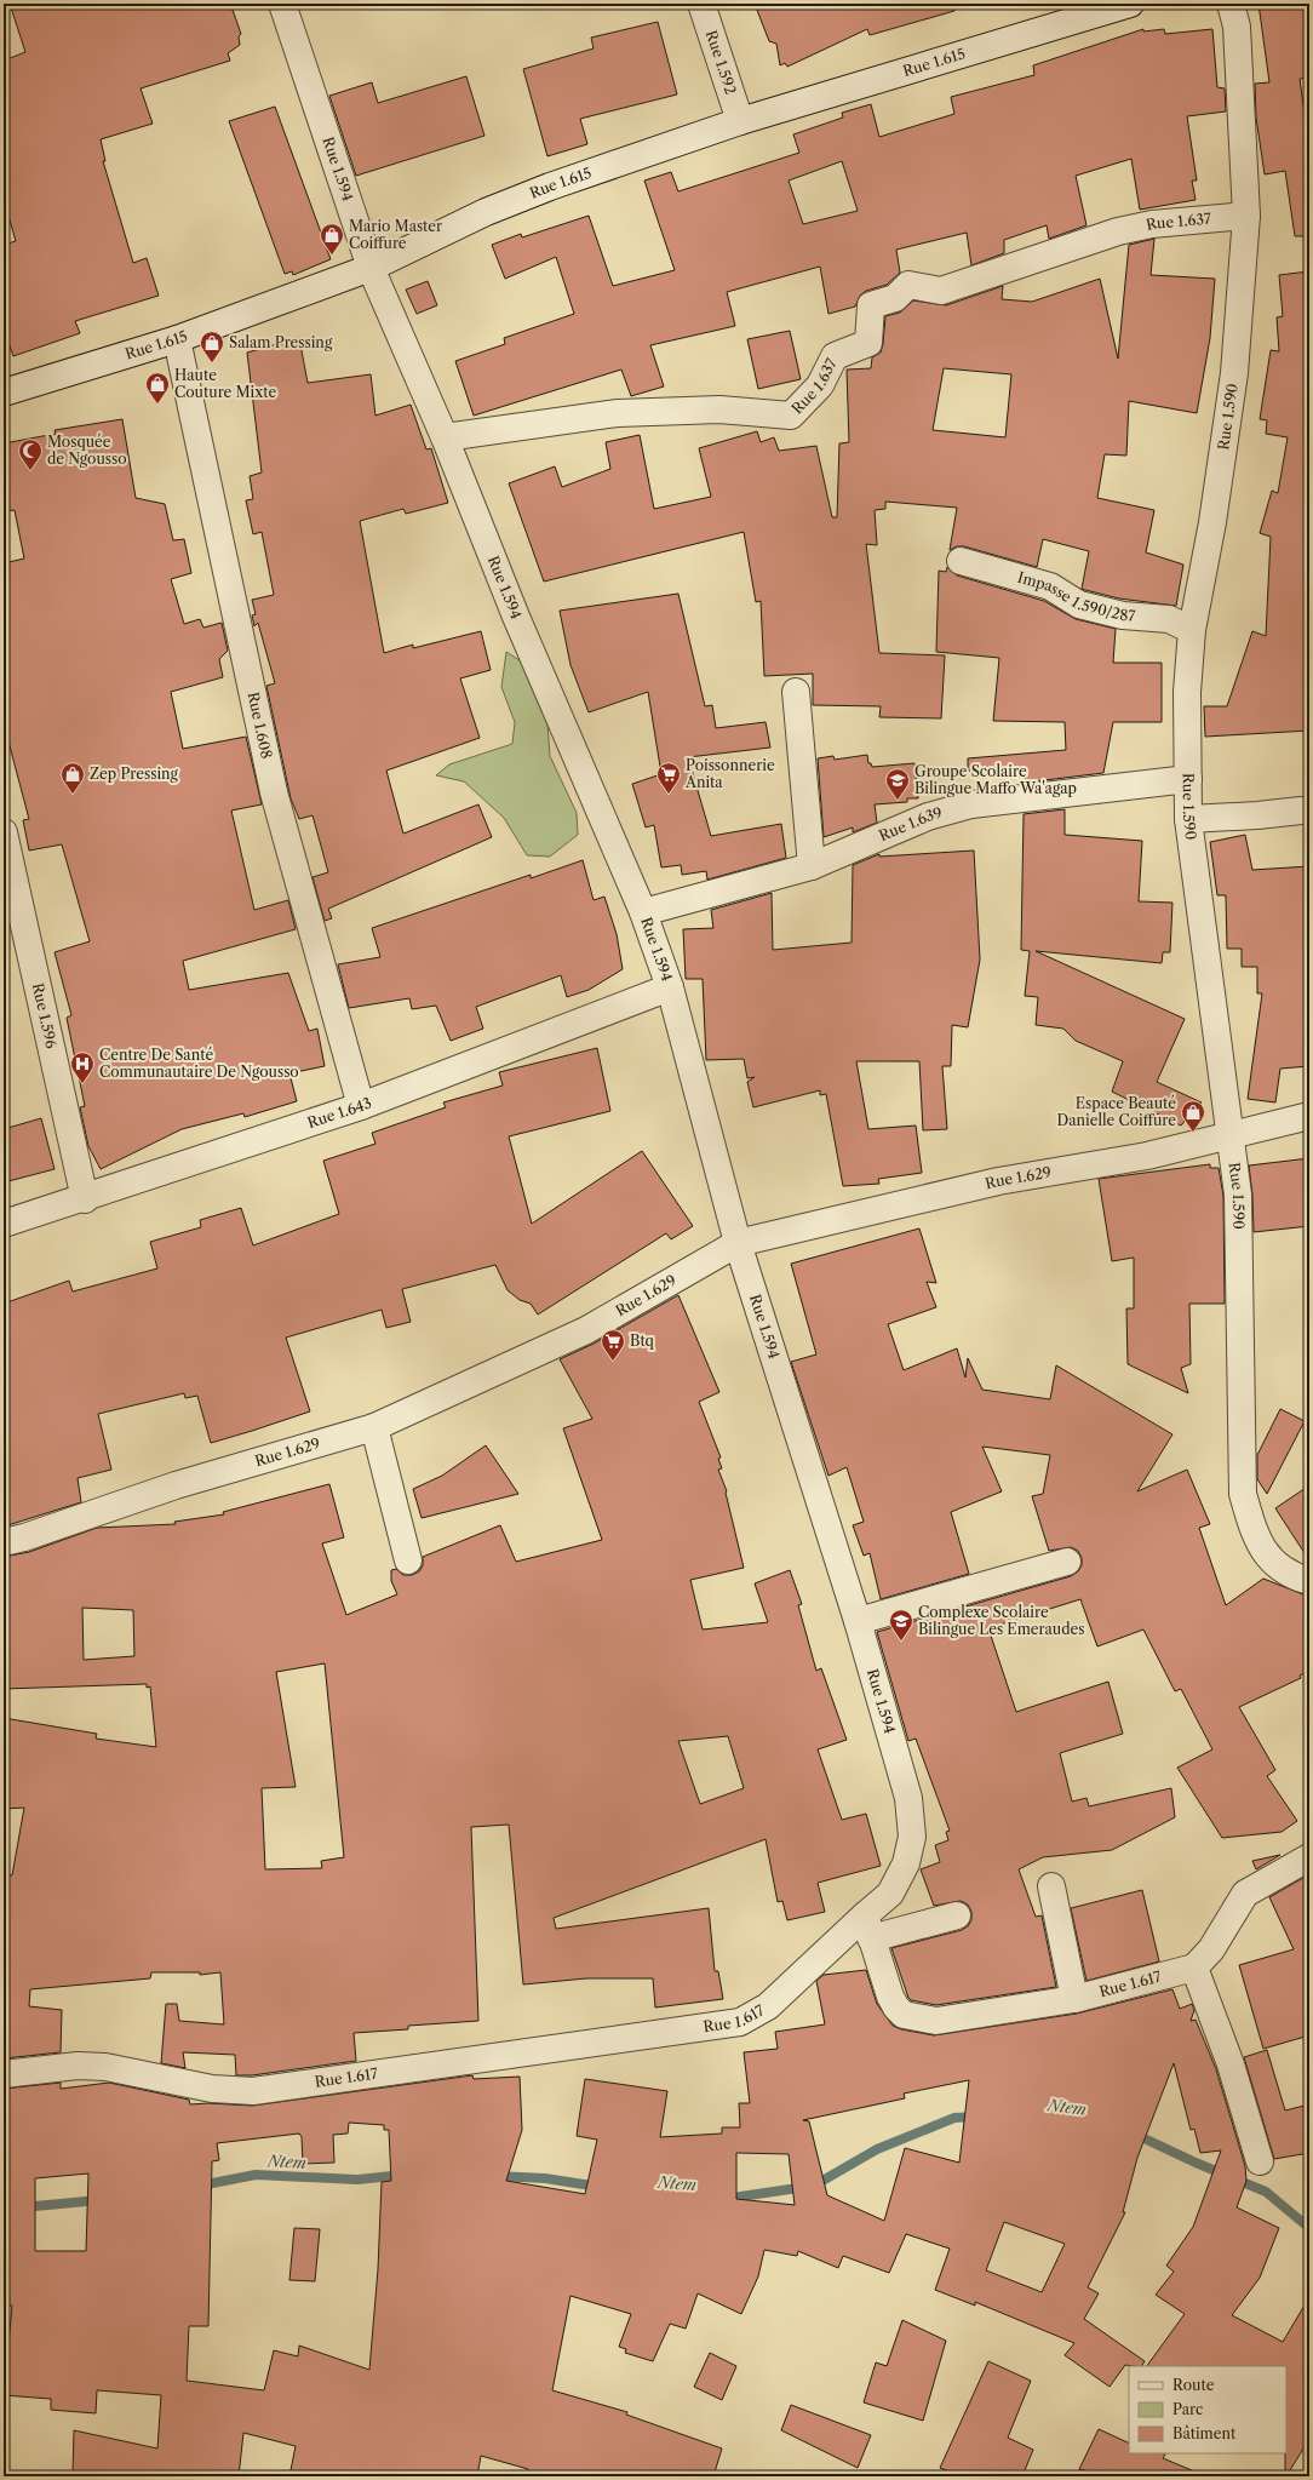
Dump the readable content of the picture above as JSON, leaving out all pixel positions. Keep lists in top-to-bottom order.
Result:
{
  "streets": {
    "street": [
      "Rue 1.592",
      "Rue 1.615",
      "Rue 1.594",
      "Rue 1.637",
      "Rue 1.590",
      "Impasse 1.590/287",
      "Rue 1.608",
      "Rue 1.639",
      "Rue 1.596",
      "Rue 1.643",
      "Rue 1.629",
      "Rue 1.617"
    ]
  },
  "crossings": [
    ["Rue 1.592", "Rue 1.615"],
    ["Rue 1.615", "Rue 1.594"],
    ["Rue 1.615", "Rue 1.608"],
    ["Rue 1.594", "Rue 1.637"],
    ["Rue 1.594", "Rue 1.639"],
    ["Rue 1.594", "Rue 1.643"],
    ["Rue 1.594", "Rue 1.629"],
    ["Rue 1.594", "Rue 1.617"],
    ["Rue 1.637", "Rue 1.590"],
    ["Rue 1.590", "Impasse 1.590/287"],
    ["Rue 1.590", "Rue 1.639"],
    ["Rue 1.590", "Rue 1.629"],
    ["Rue 1.608", "Rue 1.643"],
    ["Rue 1.596", "Rue 1.643"]
  ],
  "water": ["Ntem"],
  "places": {
    "shop": [
      "Mario Master Coiffure",
      "Salam Pressing",
      "Haute Couture Mixte",
      "Zep Pressing",
      "Espace Beauté Danielle Coiffure"
    ],
    "mosque": ["Mosquée de Ngousso"],
    "supermarket": ["Poissonnerie Anita", "Btq"],
    "school or university": ["Groupe Scolaire Bilingue Maffo Wa'agap", "Complexe Scolaire Bilingue Les Emeraudes"],
    "hospital": ["Centre De Santé Communautaire De Ngousso"]
  },
  "legend": ["Route", "Parc", "Bâtiment"]
}
